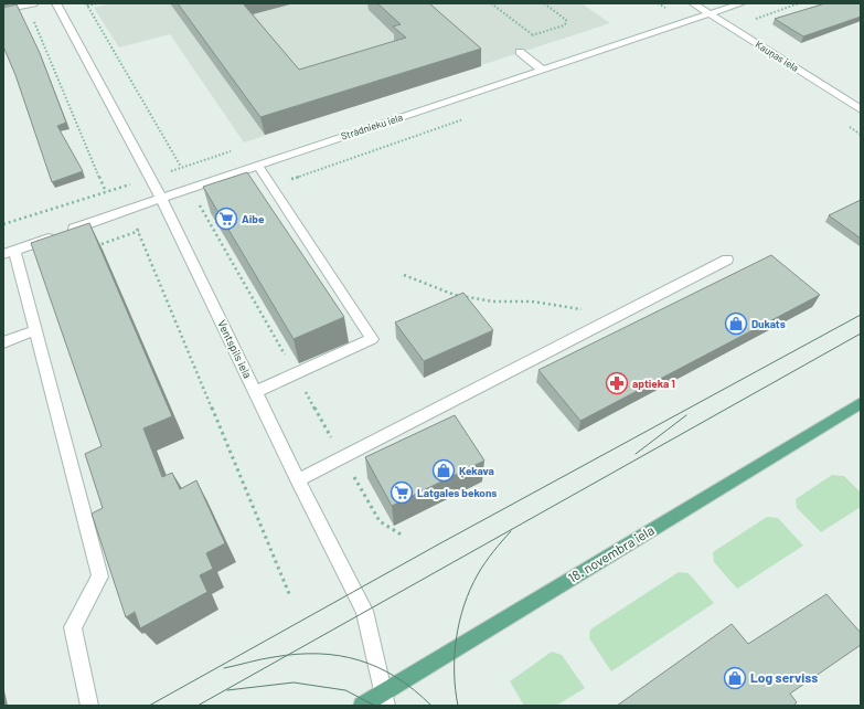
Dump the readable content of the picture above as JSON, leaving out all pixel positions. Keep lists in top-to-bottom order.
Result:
{
  "streets": {
    "main road": ["18. novembra iela"],
    "street": ["Kauņas iela", "Strādnieku iela", "Ventspils iela"]
  },
  "crossings": [
    ["Kauņas iela", "Strādnieku iela"],
    ["Strādnieku iela", "Ventspils iela"],
    ["Ventspils iela", "18. novembra iela"]
  ],
  "places": {
    "supermarket": ["Aibe", "Latgales bekons"],
    "shop": ["Dukats", "Ķekava", "Log serviss"],
    "pharmacy": ["aptieka 1"]
  }
}
